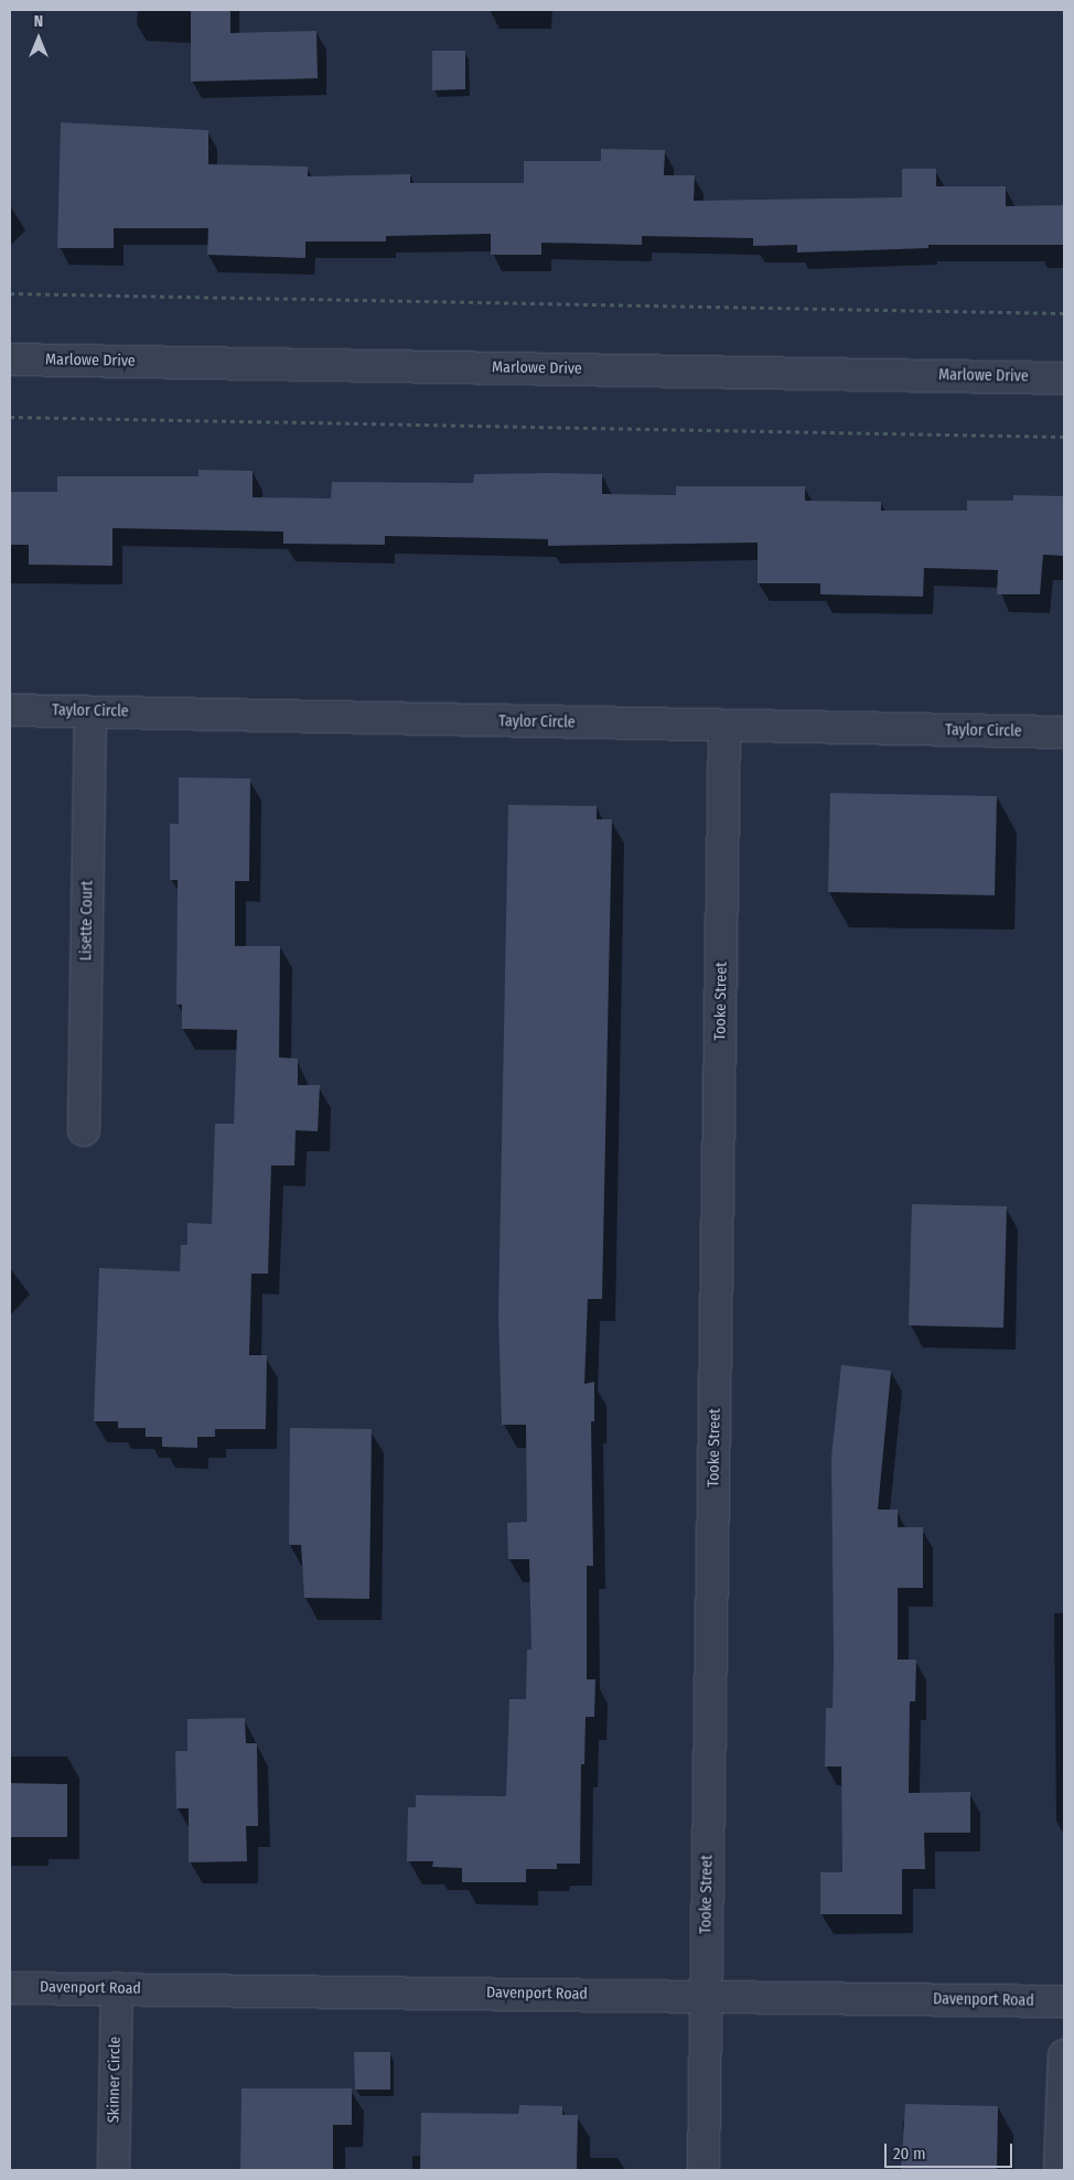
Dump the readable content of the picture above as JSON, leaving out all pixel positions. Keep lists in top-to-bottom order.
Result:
{
  "streets": {
    "street": [
      "Marlowe Drive",
      "Taylor Circle",
      "Lisette Court",
      "Tooke Street",
      "Davenport Road",
      "Skinner Circle"
    ]
  },
  "crossings": [
    ["Taylor Circle", "Lisette Court"],
    ["Taylor Circle", "Tooke Street"],
    ["Tooke Street", "Davenport Road"],
    ["Davenport Road", "Skinner Circle"]
  ],
  "scale_bar": "20 m",
  "north": "top"
}
